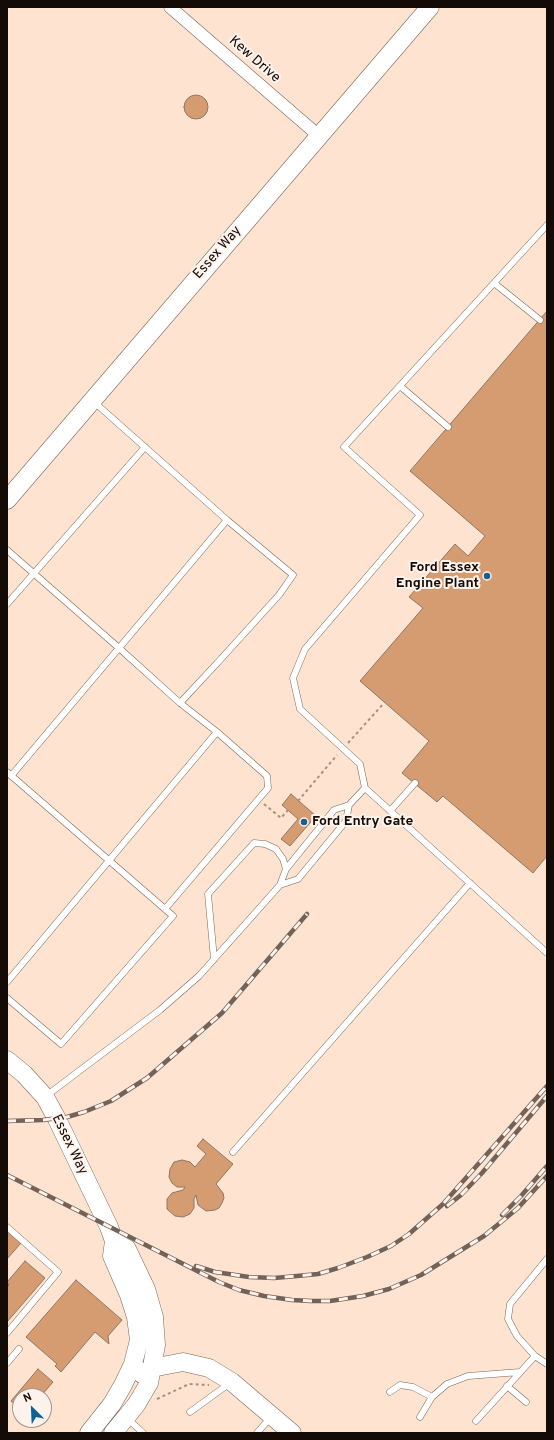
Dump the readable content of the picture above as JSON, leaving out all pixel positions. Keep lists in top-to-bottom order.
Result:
{
  "streets": {
    "street": ["Kew Drive", "Essex Way"]
  },
  "crossings": [
    ["Kew Drive", "Essex Way"]
  ],
  "places": ["Ford Essex Engine Plant", "Ford Entry Gate"],
  "north": "top left"
}
